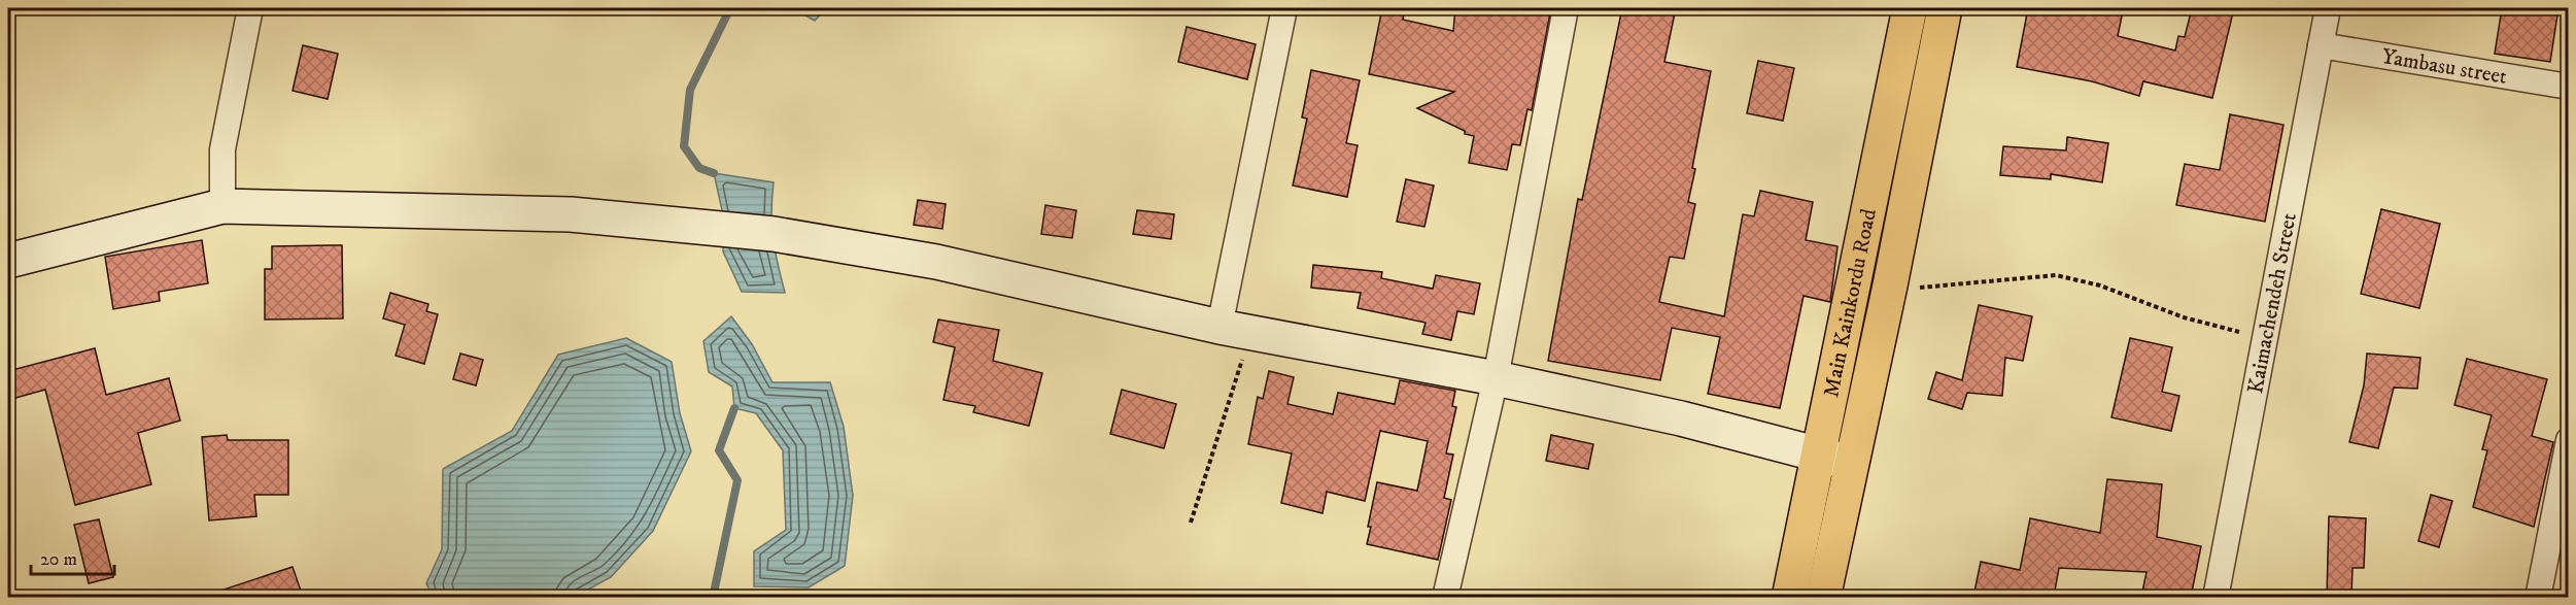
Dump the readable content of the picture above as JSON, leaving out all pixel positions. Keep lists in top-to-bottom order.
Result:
{
  "streets": {
    "main road": ["Main Kainkordu Road"],
    "street": ["Yambasu street", "Kaimachendeh Street"]
  },
  "crossings": [
    ["Yambasu street", "Kaimachendeh Street"]
  ],
  "scale_bar": "20 m"
}
